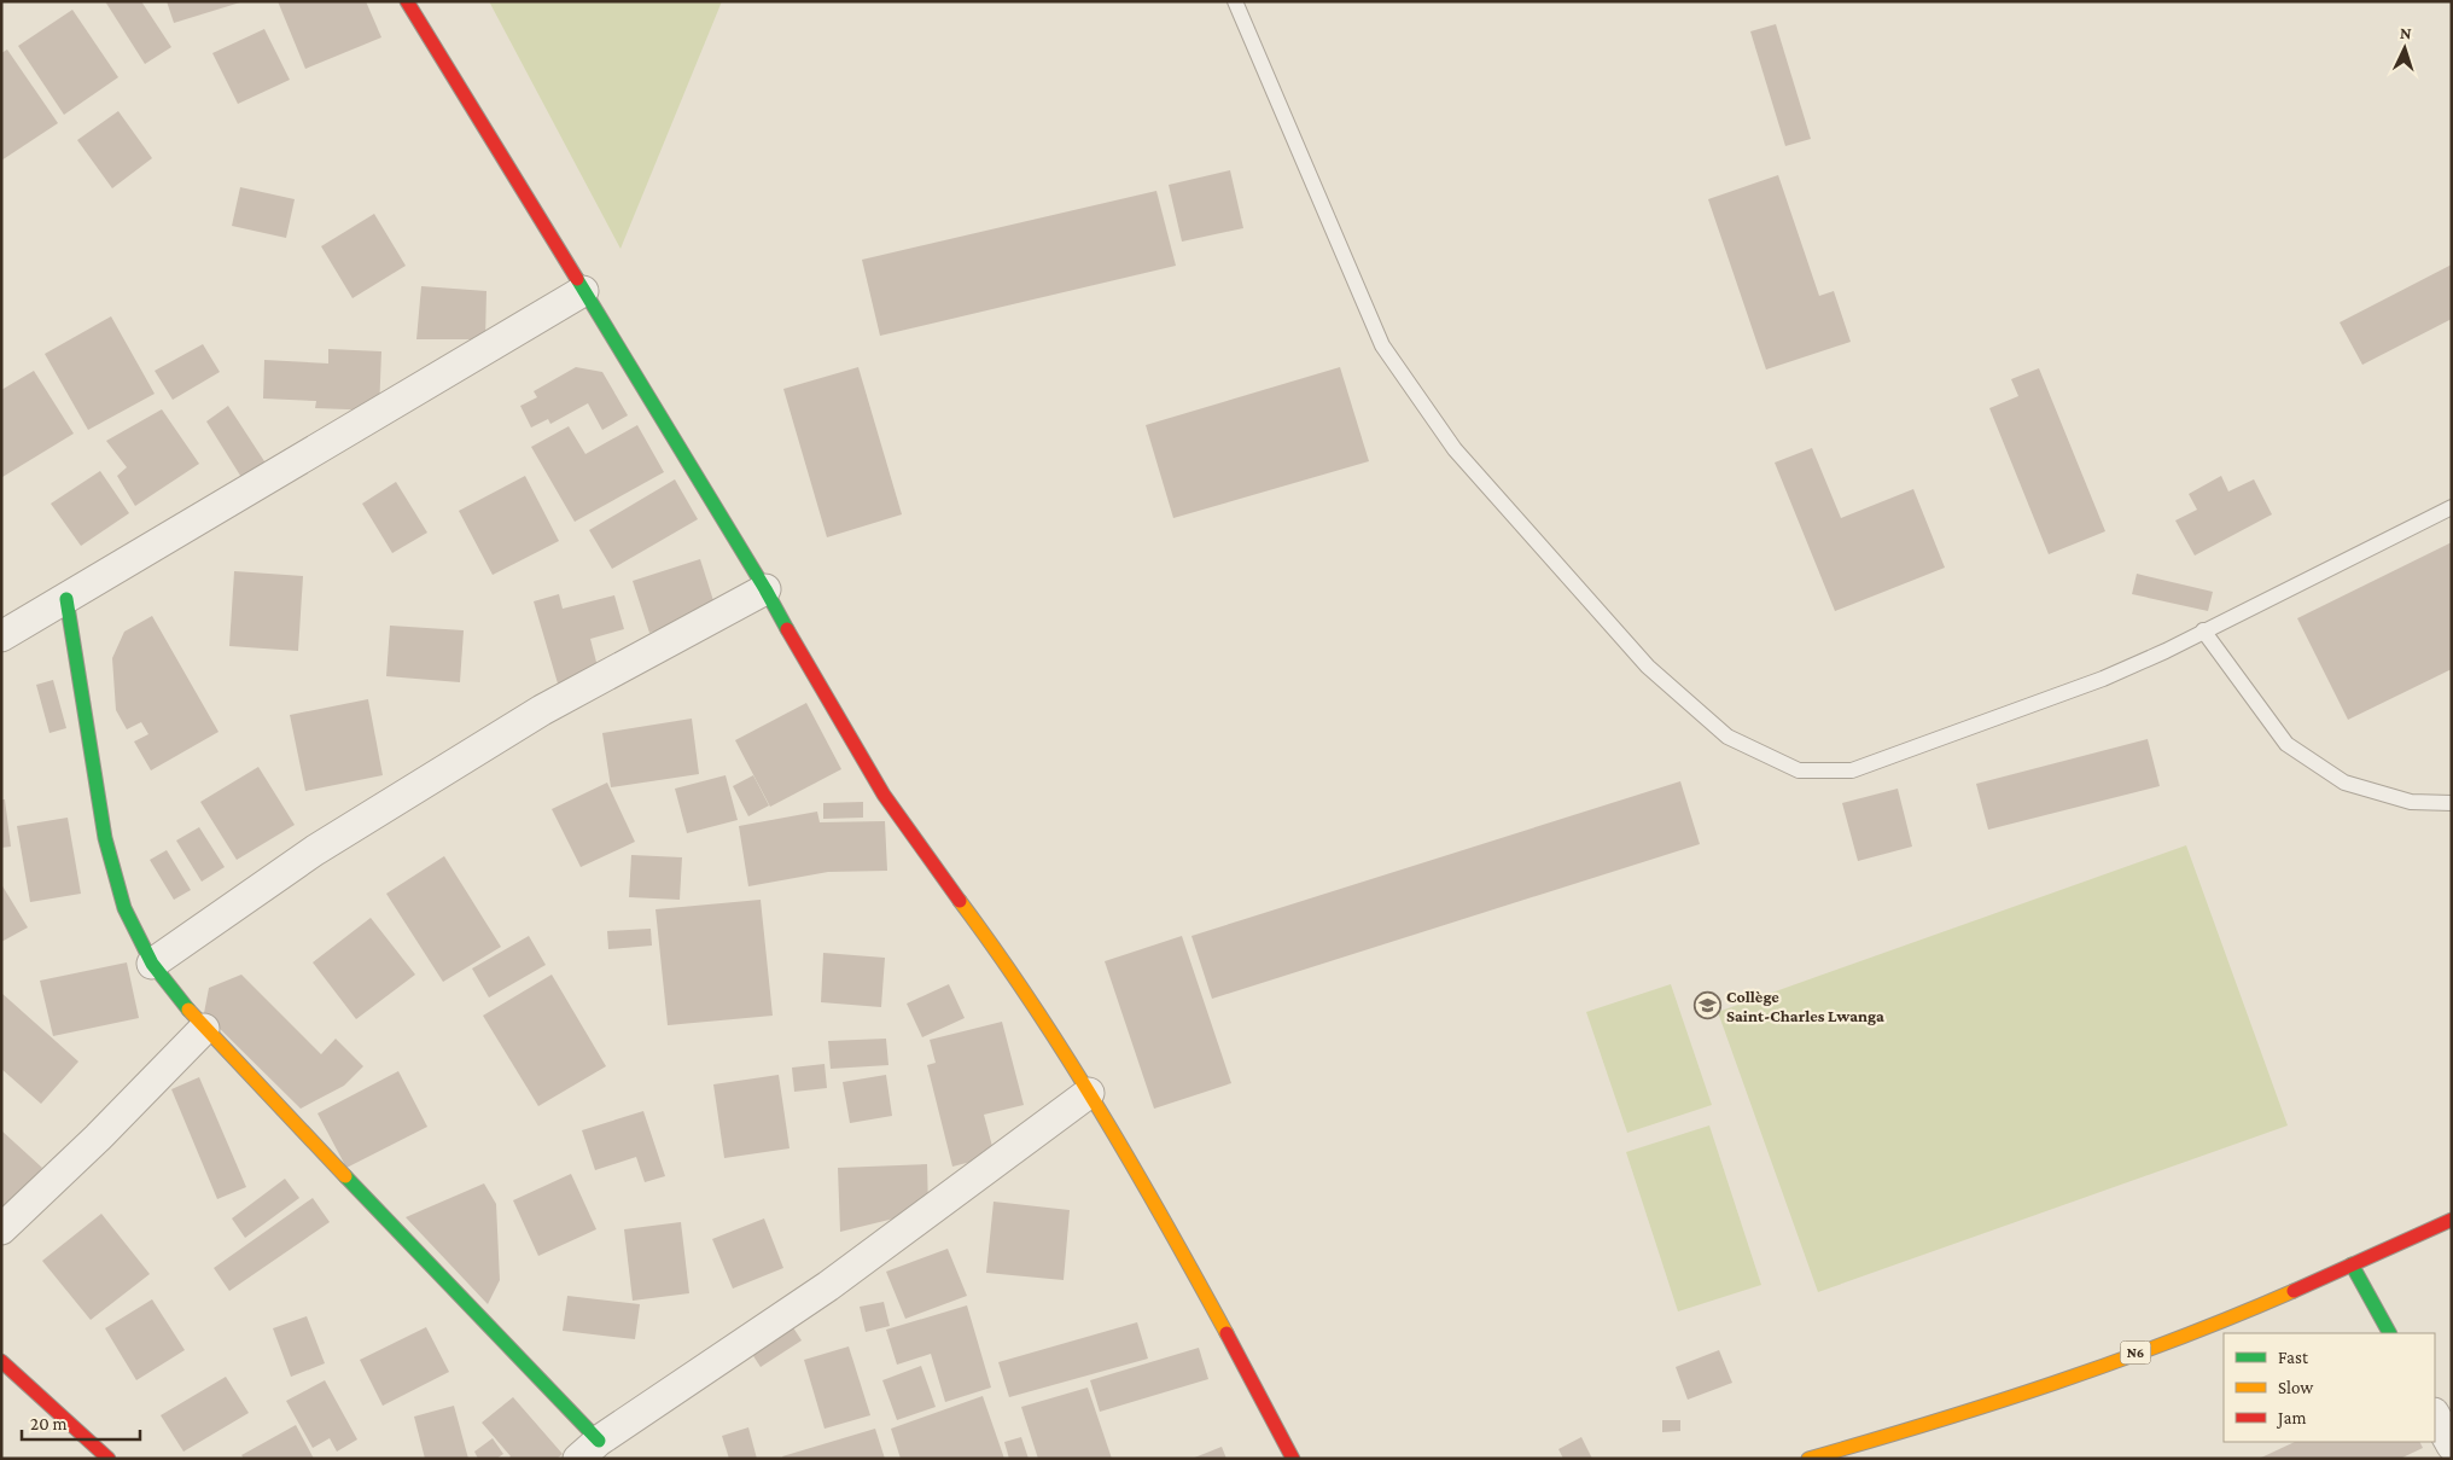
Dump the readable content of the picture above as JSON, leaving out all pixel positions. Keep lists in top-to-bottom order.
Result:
{
  "streets": {
    "street": ["N6"]
  },
  "places": {
    "school or university": ["Collège Saint-Charles Lwanga"]
  },
  "legend": ["Fast", "Slow", "Jam"],
  "scale_bar": "20 m",
  "north": "top"
}
